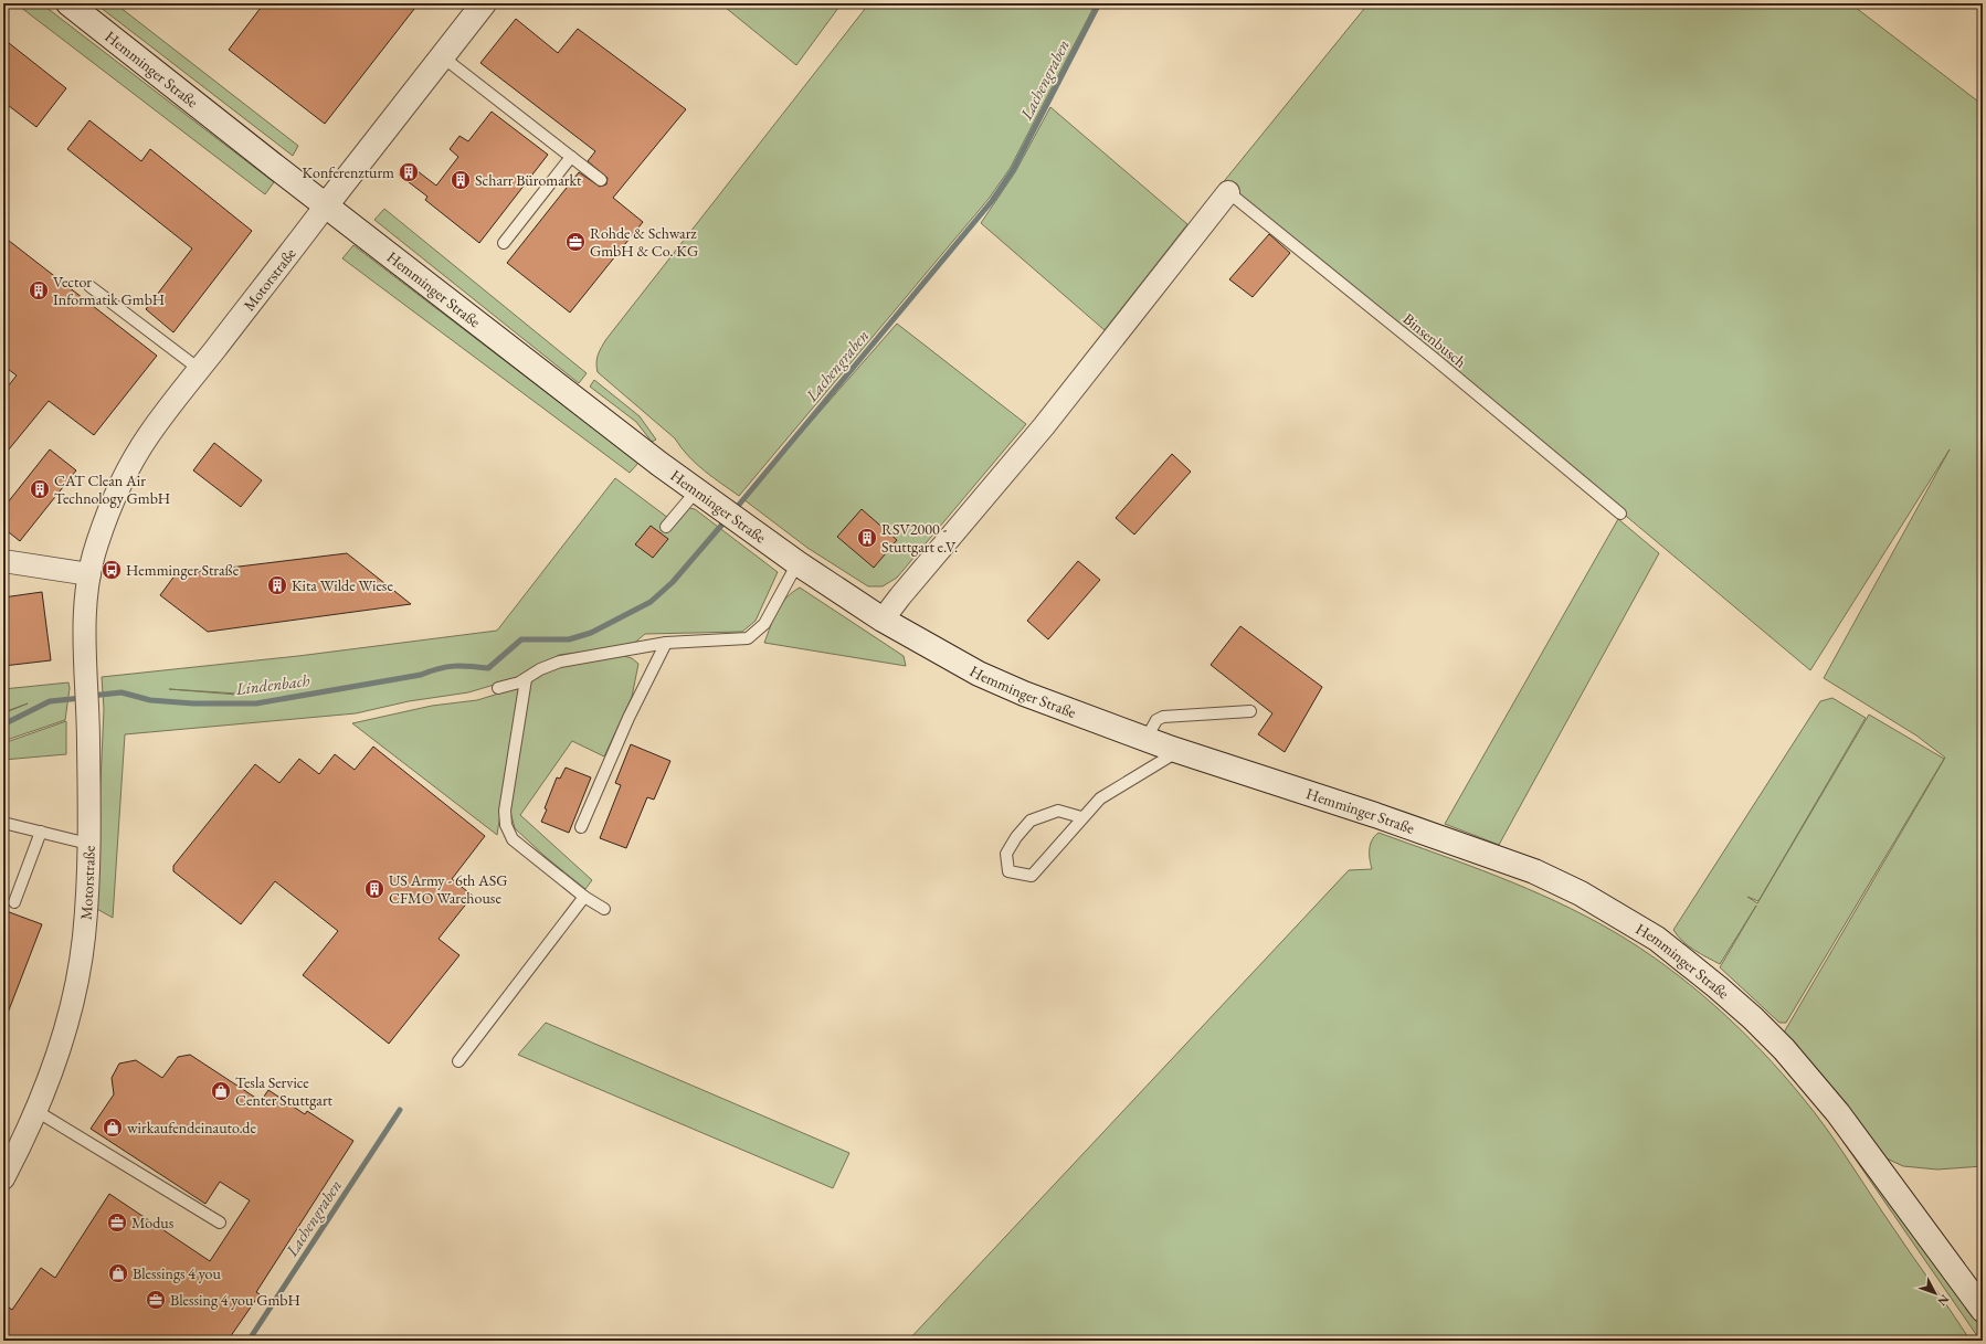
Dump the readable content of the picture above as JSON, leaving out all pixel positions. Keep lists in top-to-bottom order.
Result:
{
  "streets": {
    "main road": ["Hemminger Straße", "Motorstraße"],
    "lane": ["Binsenbusch"]
  },
  "crossings": [
    ["Hemminger Straße", "Motorstraße"]
  ],
  "water": ["Lachengraben", "Lindenbach"],
  "places": {
    "building": [
      "Konferenzturm",
      "Scharr Büromarkt",
      "Vector Informatik GmbH",
      "CAT Clean Air Technology GmbH",
      "RSV2000 - Stuttgart e.V.",
      "Kita Wilde Wiese",
      "US Army - 6th ASG CFMO Warehouse"
    ],
    "office": ["Rohde & Schwarz GmbH & Co. KG", "Modus", "Blessing 4 you GmbH"],
    "bus stop": ["Hemminger Straße"],
    "shop": ["Tesla Service Center Stuttgart", "wirkaufendeinauto.de", "Blessings 4 you"]
  },
  "north": "bottom right"
}
